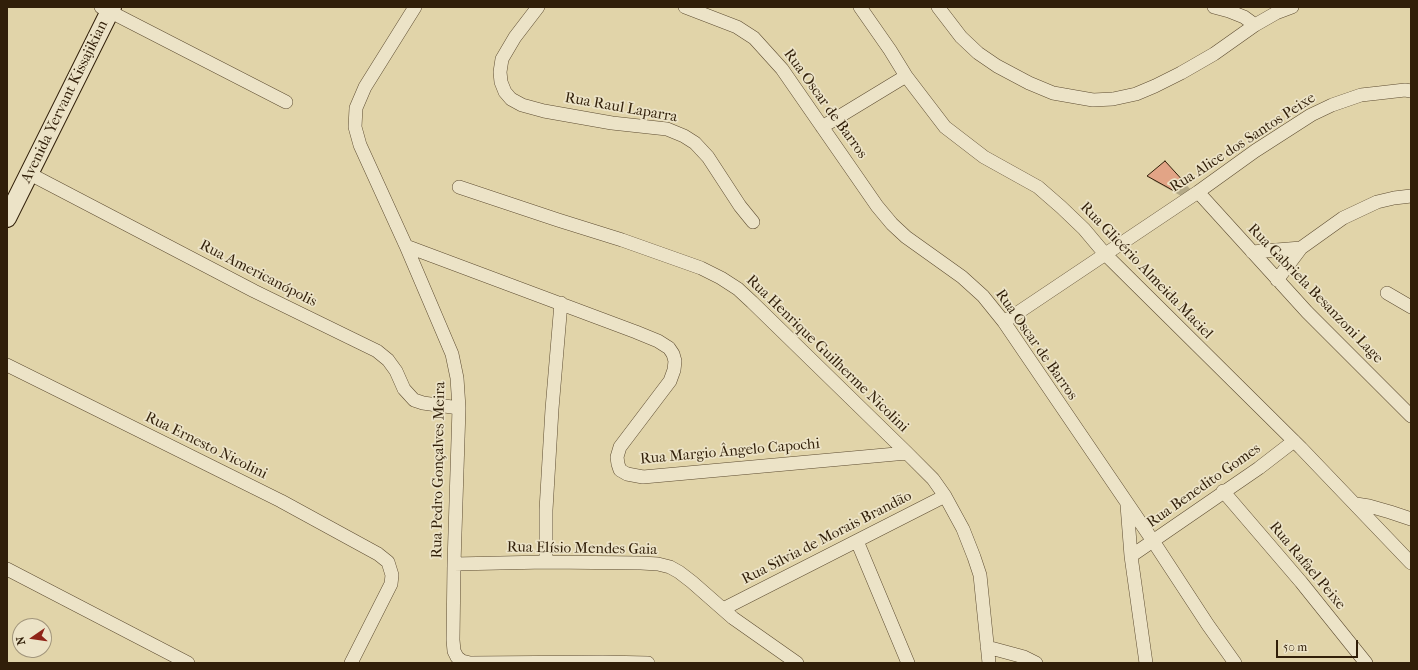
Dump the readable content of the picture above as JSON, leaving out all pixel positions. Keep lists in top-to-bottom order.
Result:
{
  "streets": {
    "main road": ["Avenida Yervant Kissajikian"],
    "street": [
      "Rua Oscar de Barros",
      "Rua Raul Laparra",
      "Rua Alice dos Santos Peixe",
      "Rua Glicério Almeida Maciel",
      "Rua Americanópolis",
      "Rua Gabriela Besanzoni Lage",
      "Rua Henrique Guilherme Nicolini",
      "Rua Ernesto Nicolini",
      "Rua Margio Ângelo Capochi",
      "Rua Pedro Gonçalves Meira",
      "Rua Benedito Gomes",
      "Rua Silvia de Morais Brandão",
      "Rua Elísio Mendes Gaia",
      "Rua Rafael Peixe"
    ]
  },
  "crossings": [
    ["Avenida Yervant Kissajikian", "Rua Americanópolis"],
    ["Rua Oscar de Barros", "Rua Alice dos Santos Peixe"],
    ["Rua Oscar de Barros", "Rua Benedito Gomes"],
    ["Rua Alice dos Santos Peixe", "Rua Glicério Almeida Maciel"],
    ["Rua Alice dos Santos Peixe", "Rua Gabriela Besanzoni Lage"],
    ["Rua Glicério Almeida Maciel", "Rua Benedito Gomes"],
    ["Rua Americanópolis", "Rua Pedro Gonçalves Meira"],
    ["Rua Henrique Guilherme Nicolini", "Rua Margio Ângelo Capochi"],
    ["Rua Henrique Guilherme Nicolini", "Rua Silvia de Morais Brandão"],
    ["Rua Margio Ângelo Capochi", "Rua Pedro Gonçalves Meira"],
    ["Rua Pedro Gonçalves Meira", "Rua Elísio Mendes Gaia"],
    ["Rua Benedito Gomes", "Rua Rafael Peixe"],
    ["Rua Silvia de Morais Brandão", "Rua Elísio Mendes Gaia"]
  ],
  "scale_bar": "50 m",
  "north": "left"
}
